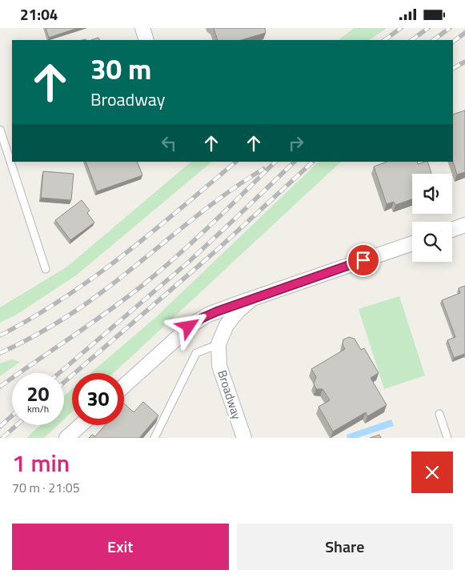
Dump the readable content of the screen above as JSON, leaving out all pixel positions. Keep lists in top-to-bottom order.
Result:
{
  "streets": {
    "street": ["Broadway"]
  },
  "page": {
    "status": "21:04",
    "turn": ["30 m", "Broadway"],
    "speed": "20 km/h",
    "limit": "30",
    "heading": ["1 min", "70 m · 21:05"],
    "buttons": ["Exit", "Share"]
  }
}
